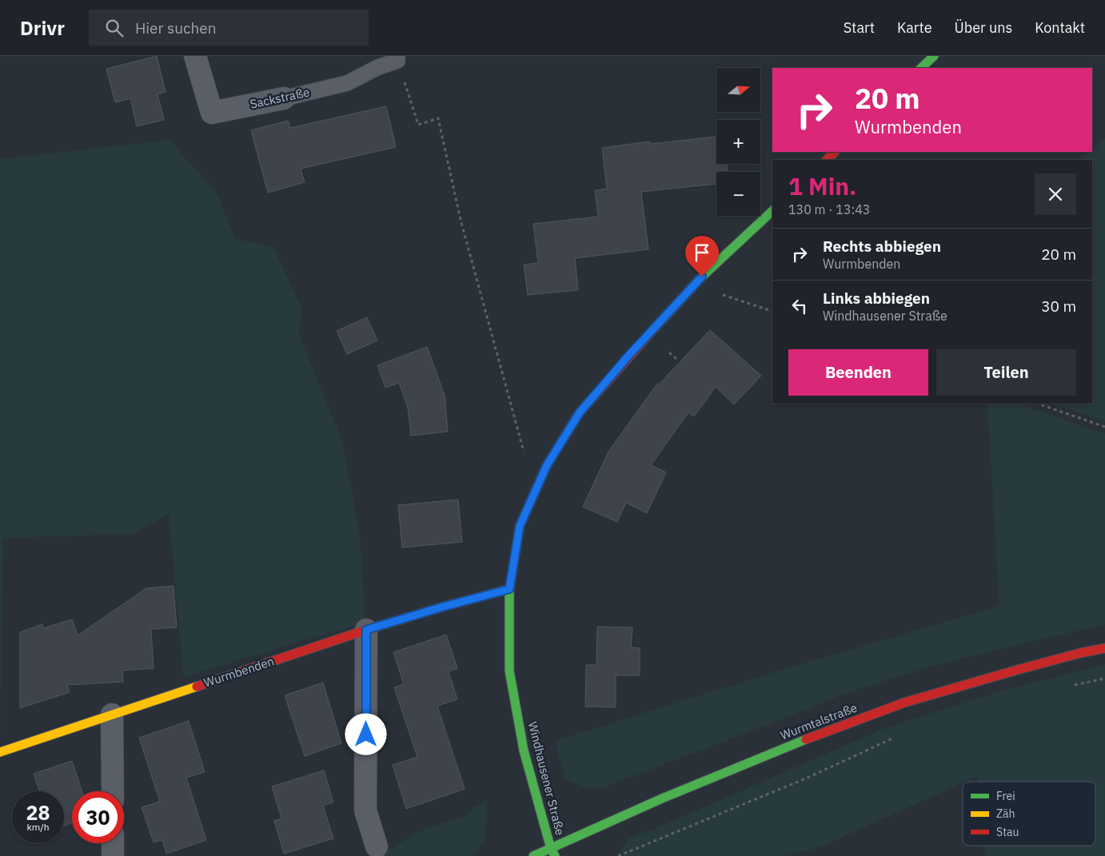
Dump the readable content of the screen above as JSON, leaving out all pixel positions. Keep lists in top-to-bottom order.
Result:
{
  "streets": {
    "street": [
      "Sackstraße",
      "Wurmbenden",
      "Wurmtalstraße",
      "Windhausener Straße"
    ]
  },
  "crossings": [
    ["Wurmbenden", "Windhausener Straße"],
    ["Wurmtalstraße", "Windhausener Straße"]
  ],
  "legend": ["Frei", "Zäh", "Stau"],
  "north": "right",
  "page": {
    "header": "Drivr",
    "search": "Hier suchen",
    "nav": [
      "Start",
      "Karte",
      "Über uns",
      "Kontakt"
    ],
    "map_buttons": ["+", "−"],
    "turn": ["20 m", "Wurmbenden"],
    "heading": ["1 Min.", "130 m · 13:43"],
    "list": [
      {
        "name": "Rechts abbiegen",
        "note": "Wurmbenden",
        "value": "20 m"
      },
      {
        "name": "Links abbiegen",
        "note": "Windhausener Straße",
        "value": "30 m"
      }
    ],
    "buttons": ["Beenden", "Teilen"],
    "speed": "28 km/h",
    "limit": "30"
  }
}
